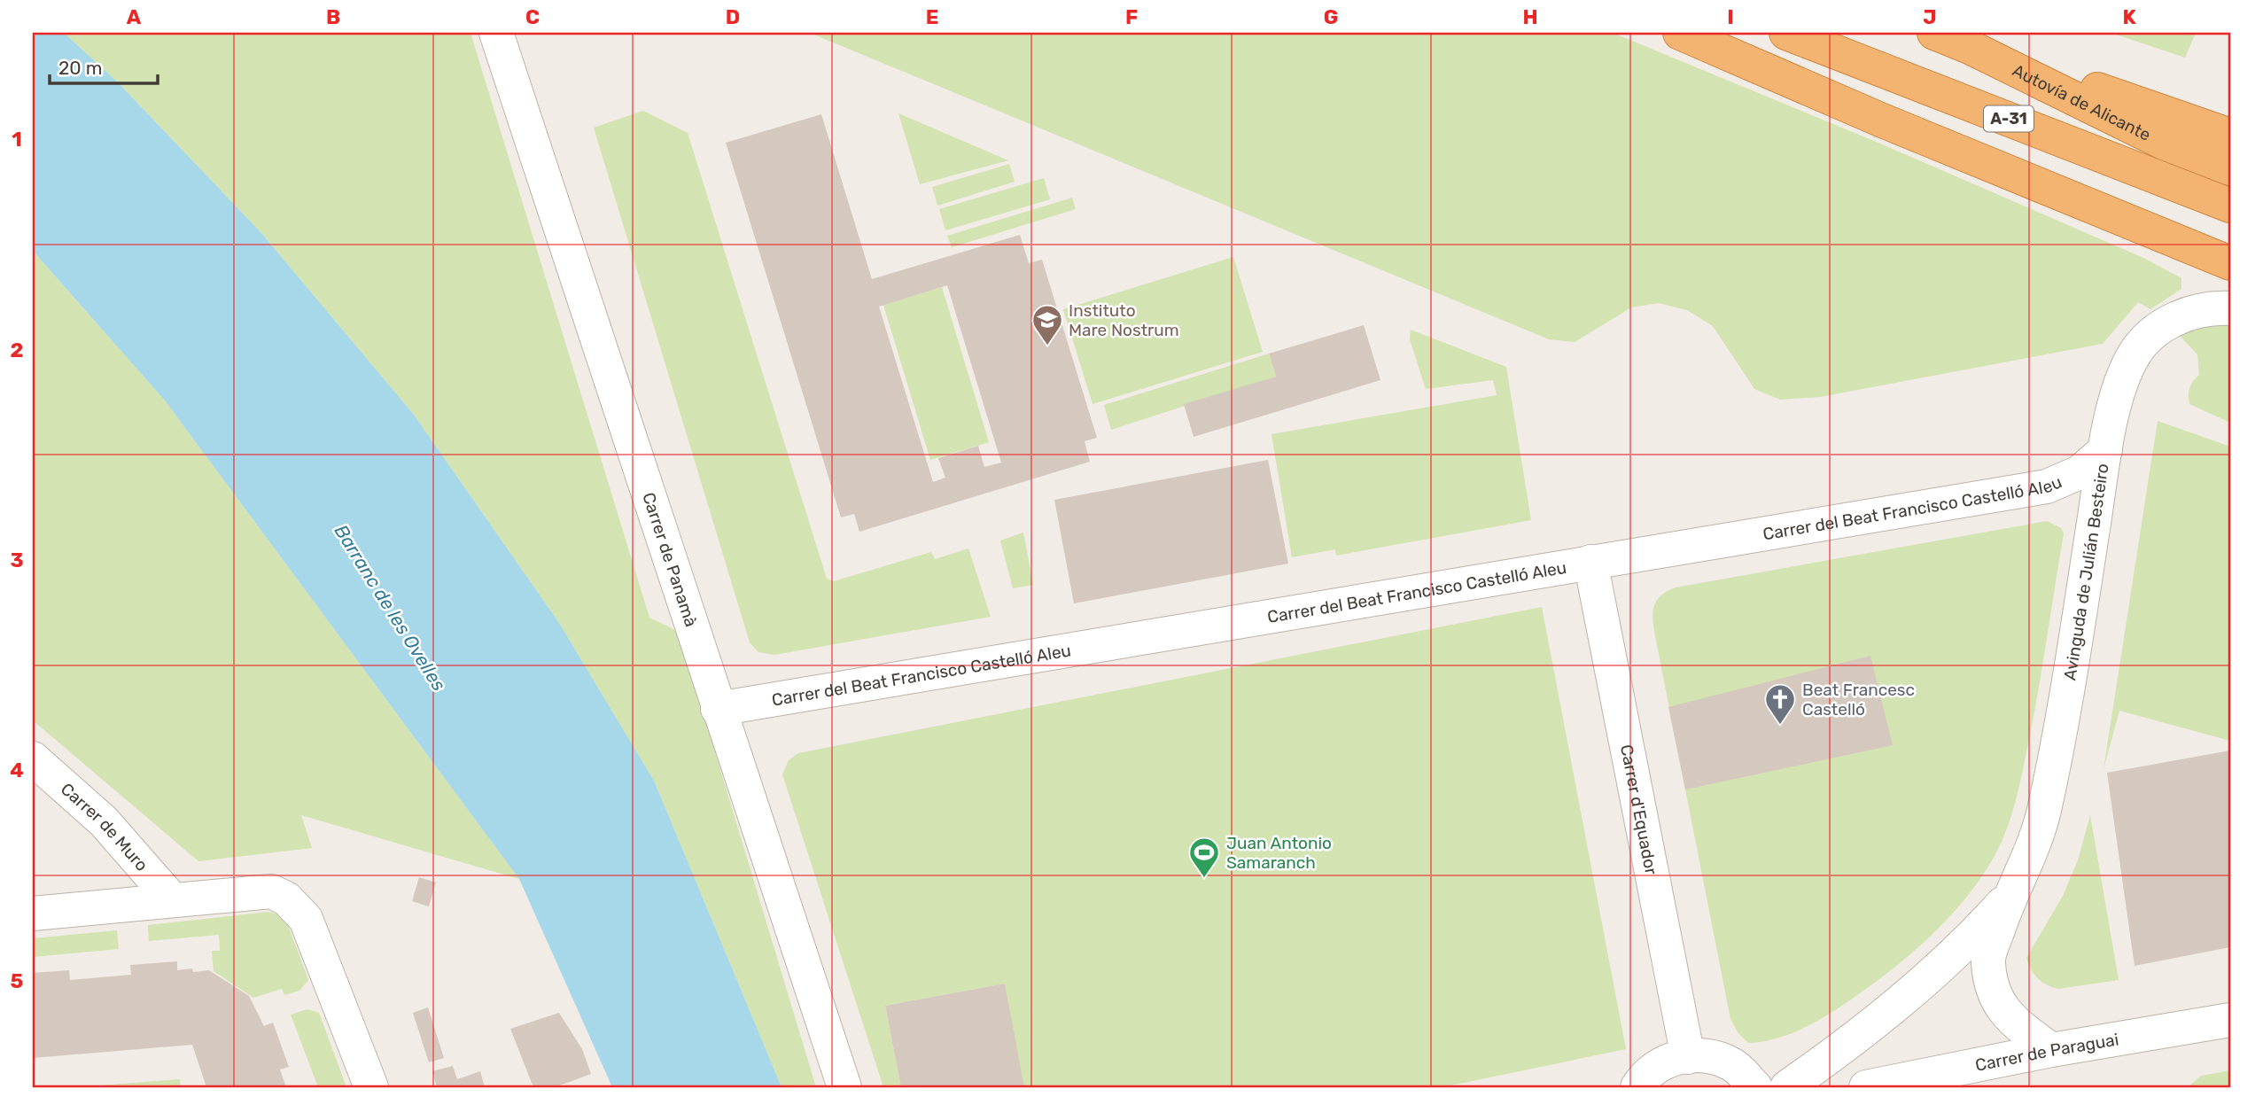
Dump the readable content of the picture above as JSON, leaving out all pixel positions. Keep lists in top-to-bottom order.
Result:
{
  "streets": {
    "highway": ["Autovía de Alicante", "A-31"],
    "street": [
      "Carrer del Beat Francisco Castelló Aleu",
      "Carrer de Panamà",
      "Avinguda de Julián Besteiro",
      "Carrer d'Equador",
      "Carrer de Muro",
      "Carrer de Paraguai"
    ]
  },
  "crossings": [
    ["Carrer del Beat Francisco Castelló Aleu", "Carrer de Panamà"],
    ["Carrer del Beat Francisco Castelló Aleu", "Avinguda de Julián Besteiro"],
    ["Carrer del Beat Francisco Castelló Aleu", "Carrer d'Equador"],
    ["Avinguda de Julián Besteiro", "Carrer de Paraguai"]
  ],
  "water": ["Barranc de les Ovelles"],
  "places": {
    "school or university": ["Instituto Mare Nostrum"],
    "church": ["Beat Francesc Castelló"],
    "sports": ["Juan Antonio Samaranch"]
  },
  "scale_bar": "20 m",
  "grid": {
    "columns": [
      "A",
      "B",
      "C",
      "D",
      "E",
      "F",
      "G",
      "H",
      "I",
      "J",
      "K"
    ],
    "rows": [
      "1",
      "2",
      "3",
      "4",
      "5"
    ]
  }
}
